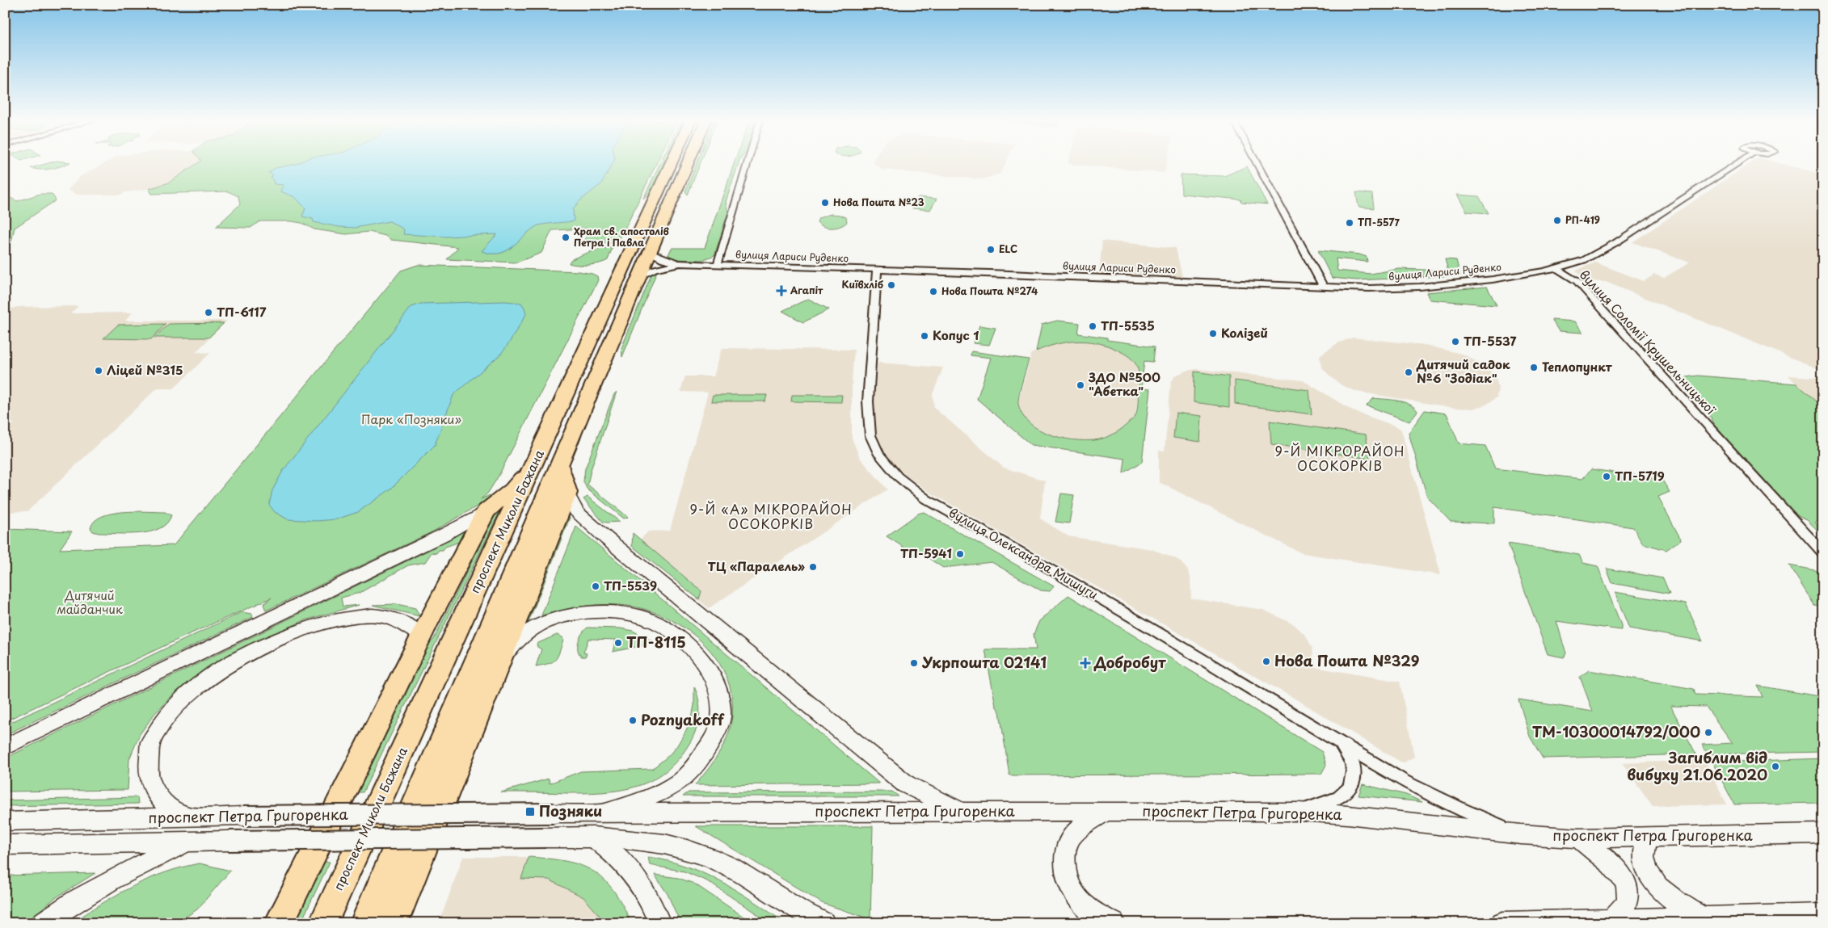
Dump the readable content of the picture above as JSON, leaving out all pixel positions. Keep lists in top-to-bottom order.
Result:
{
  "streets": {
    "highway": ["проспект Миколи Бажана"],
    "main road": ["проспект Петра Григоренка"],
    "street": ["вулиця Лариси Руденко", "вулиця Соломії Крушельницької", "вулиця Олександра Мишуги"]
  },
  "crossings": [
    ["вулиця Лариси Руденко", "вулиця Соломії Крушельницької"],
    ["вулиця Лариси Руденко", "проспект Миколи Бажана"],
    ["вулиця Лариси Руденко", "вулиця Олександра Мишуги"],
    ["вулиця Олександра Мишуги", "проспект Петра Григоренка"]
  ],
  "districts": ["9-Й МІКРОРАЙОН ОСОКОРКІВ", "9-Й «А» МІКРОРАЙОН ОСОКОРКІВ"],
  "parks": ["Парк «Позняки»", "Дитячий майданчик"],
  "places": {
    "other": [
      "Нова Пошта №23",
      "РП-419",
      "ТП-5577",
      "Храм св. апостолів Петра і Павла",
      "ELC",
      "Київхліб",
      "Нова Пошта №274",
      "ТП-6117",
      "ТП-5535",
      "Колізей",
      "Копус 1",
      "ТП-5537",
      "Теплопункт",
      "Ліцей №315",
      "Дитячий садок №6 \"Зодіак\"",
      "ЗДО №500 \"Абетка\"",
      "ТП-5719",
      "ТП-5941",
      "ТЦ «Паралель»",
      "ТП-5539",
      "ТП-8115",
      "Нова Пошта №329",
      "Укрпошта 02141",
      "Poznyakoff",
      "ТМ-10300014792/000",
      "Загиблим від вибуху 21.06.2020"
    ],
    "health": ["Агапіт", "Добробут"],
    "transit": ["Позняки"]
  }
}
